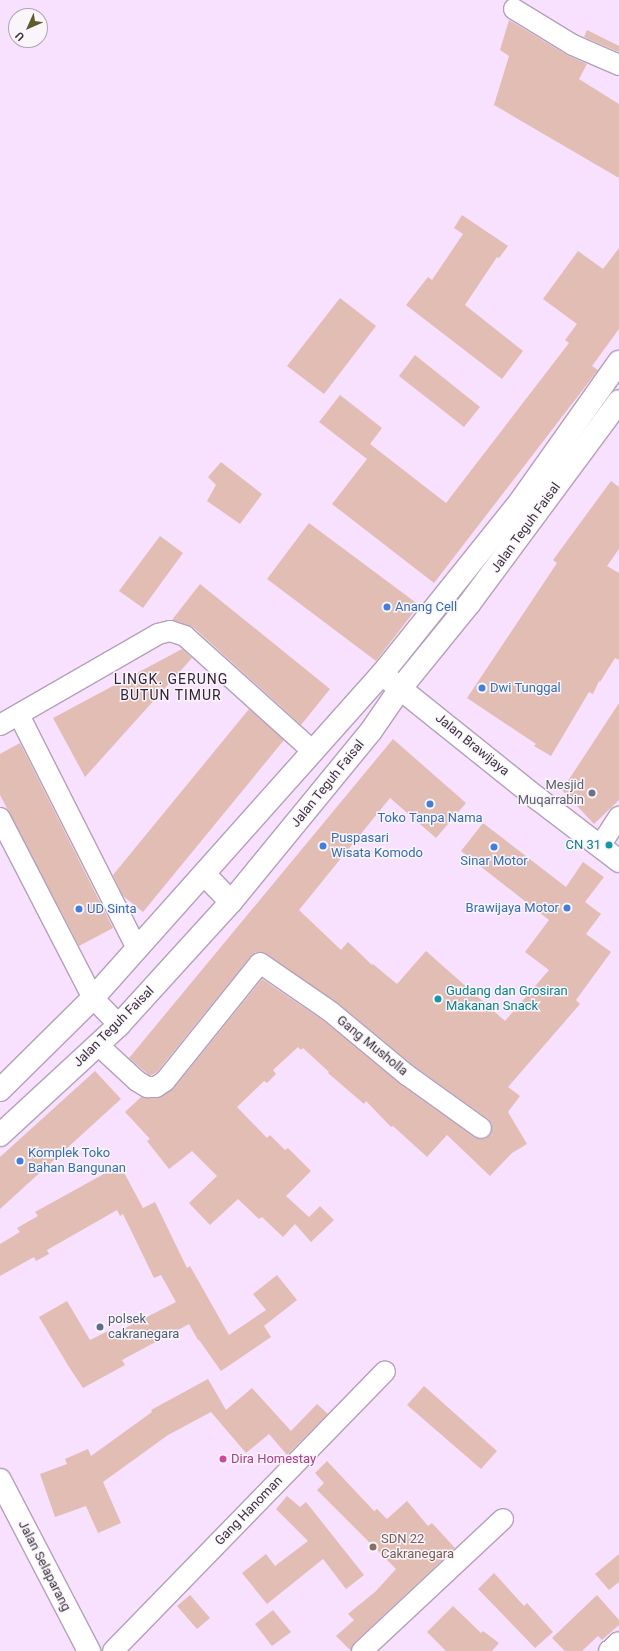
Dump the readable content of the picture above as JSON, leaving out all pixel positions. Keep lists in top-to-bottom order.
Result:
{
  "streets": {
    "main road": ["Jalan Teguh Faisal", "Jalan Brawijaya", "Jalan Selaparang"],
    "street": ["Gang Musholla", "Gang Hanoman"]
  },
  "crossings": [
    ["Jalan Teguh Faisal", "Jalan Brawijaya"],
    ["Jalan Teguh Faisal", "Gang Musholla"]
  ],
  "districts": ["LINGK. GERUNG BUTUN TIMUR"],
  "places": [
    "Anang Cell",
    "Dwi Tunggal",
    "Mesjid Muqarrabin",
    "Toko Tanpa Nama",
    "CN 31",
    "Puspasari Wisata Komodo",
    "Sinar Motor",
    "Brawijaya Motor",
    "UD Sinta",
    "Gudang dan Grosiran Makanan Snack",
    "Komplek Toko Bahan Bangunan",
    "polsek cakranegara",
    "Dira Homestay",
    "SDN 22 Cakranegara"
  ],
  "north": "bottom left"
}
